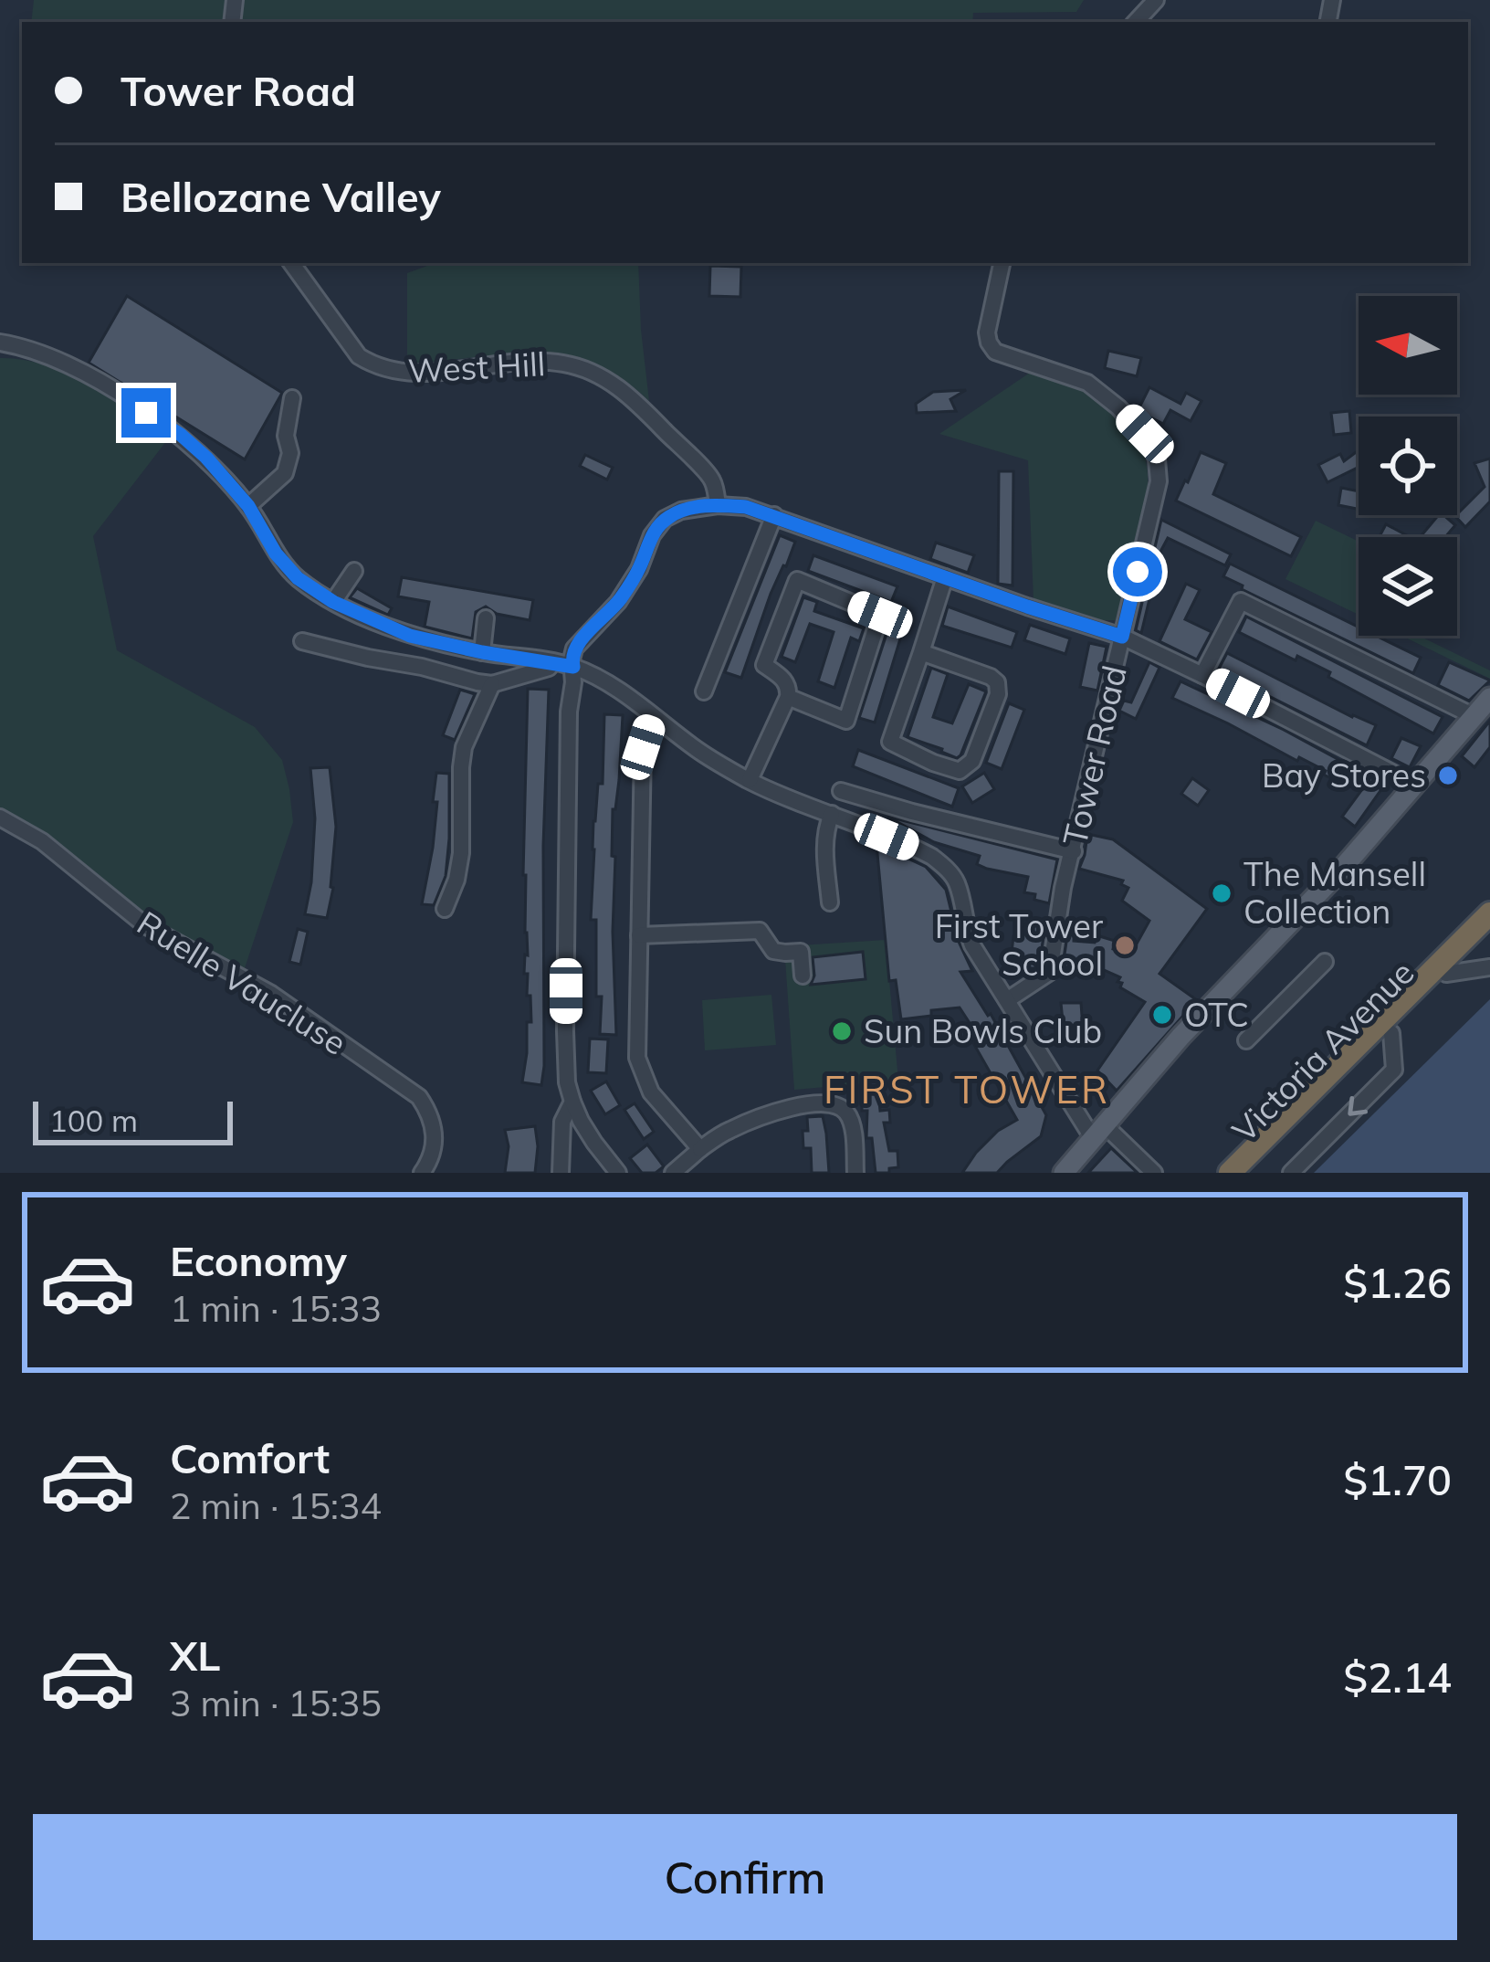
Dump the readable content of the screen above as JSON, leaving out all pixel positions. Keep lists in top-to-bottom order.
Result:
{
  "streets": {
    "highway": ["Victoria Avenue"],
    "street": ["West Hill", "Tower Road", "Ruelle Vaucluse"]
  },
  "districts": ["FIRST TOWER"],
  "places": [
    "Bay Stores",
    "The Mansell Collection",
    "First Tower School",
    "OTC",
    "Sun Bowls Club"
  ],
  "scale_bar": "100 m",
  "north": "left",
  "page": {
    "banner": ["Tower Road", "Bellozane Valley"],
    "scale": "100 m",
    "list": [
      {
        "name": "Economy",
        "note": "1 min · 15:33",
        "value": "$1.26"
      },
      {
        "name": "Comfort",
        "note": "2 min · 15:34",
        "value": "$1.70"
      },
      {
        "name": "XL",
        "note": "3 min · 15:35",
        "value": "$2.14"
      }
    ],
    "buttons": "Confirm"
  }
}
